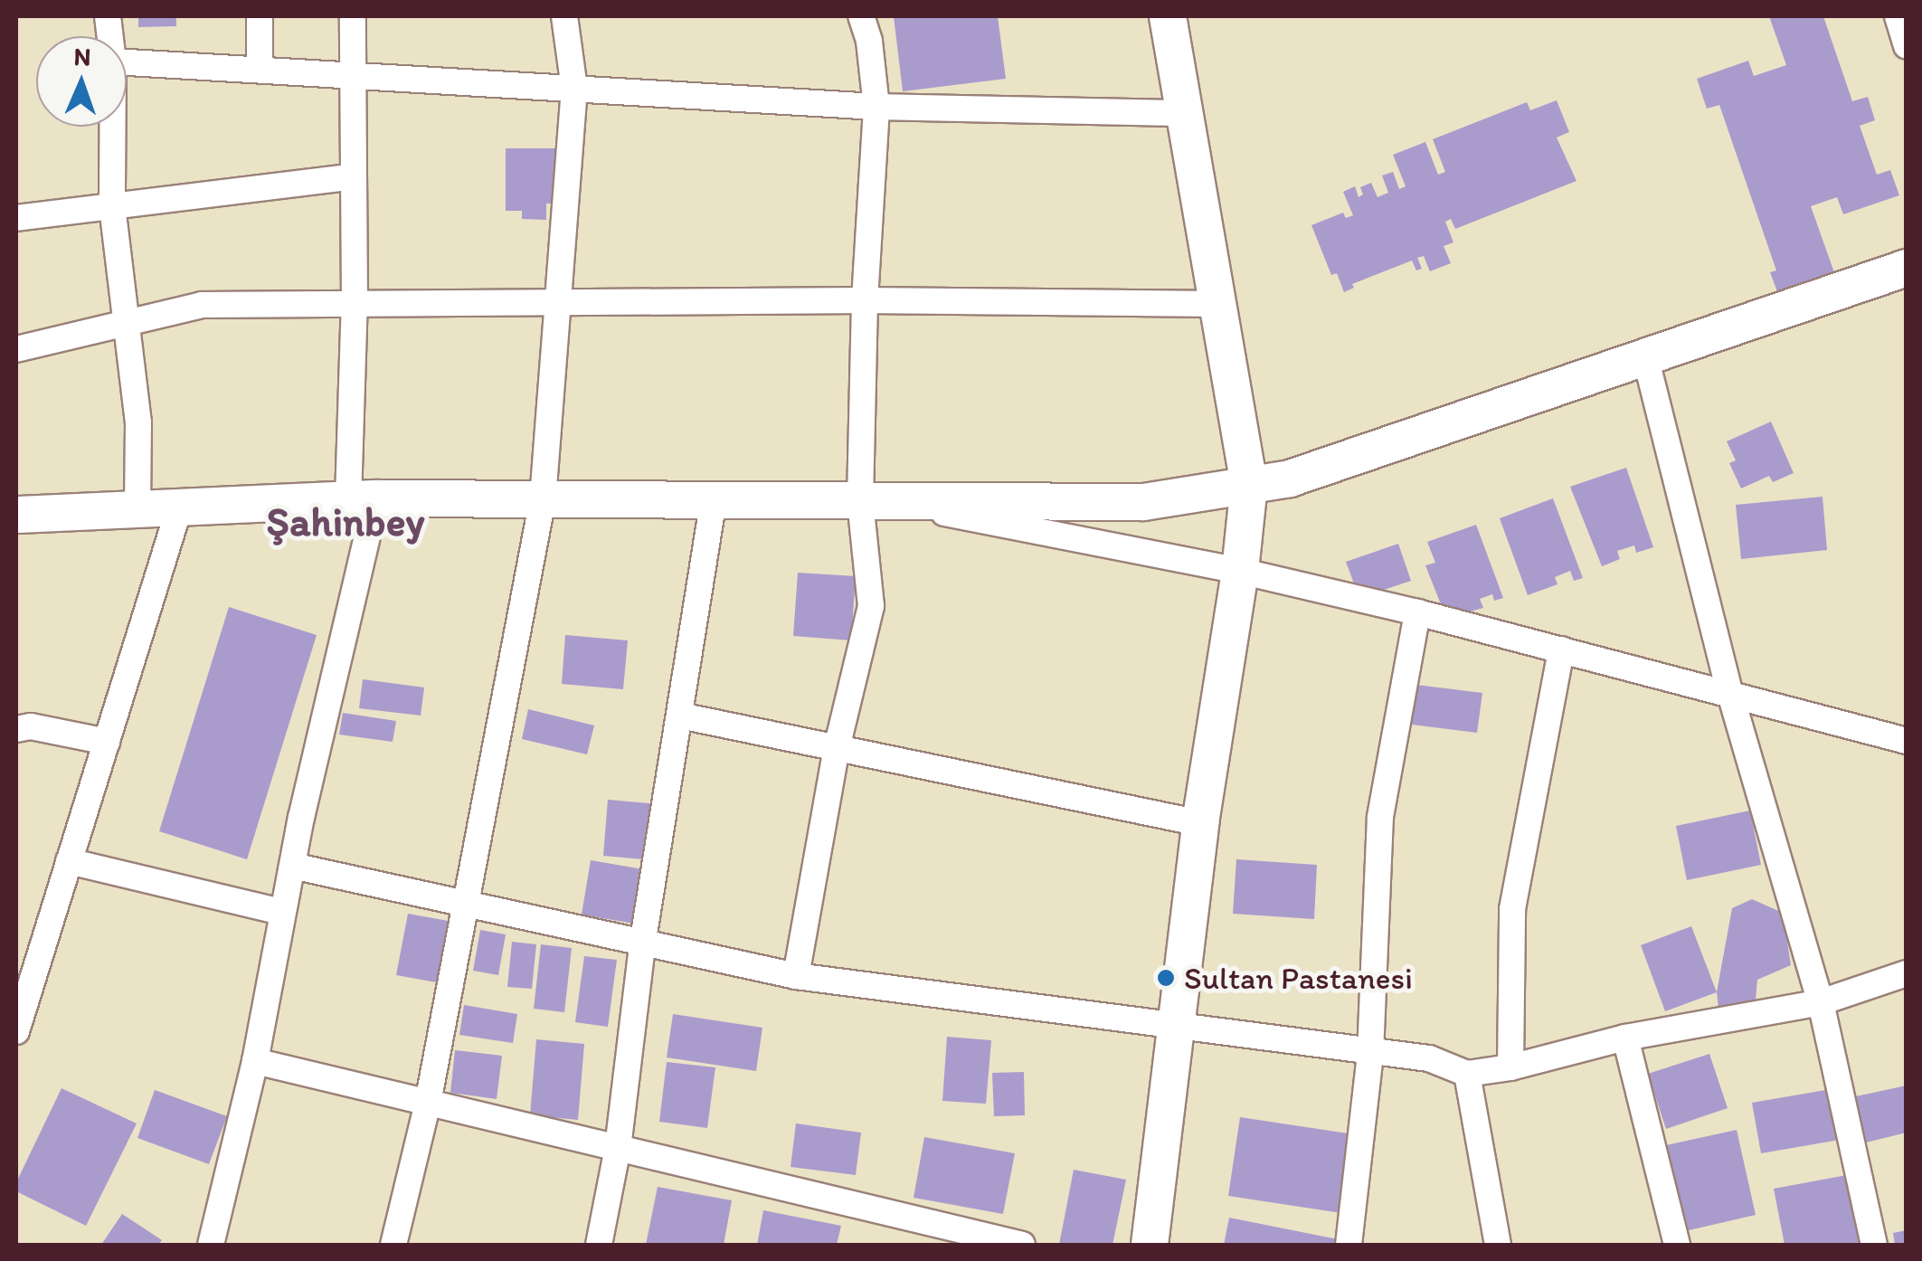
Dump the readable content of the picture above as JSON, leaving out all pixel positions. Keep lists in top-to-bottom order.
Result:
{
  "districts": ["Şahinbey"],
  "places": ["Sultan Pastanesi"],
  "north": "top"
}
